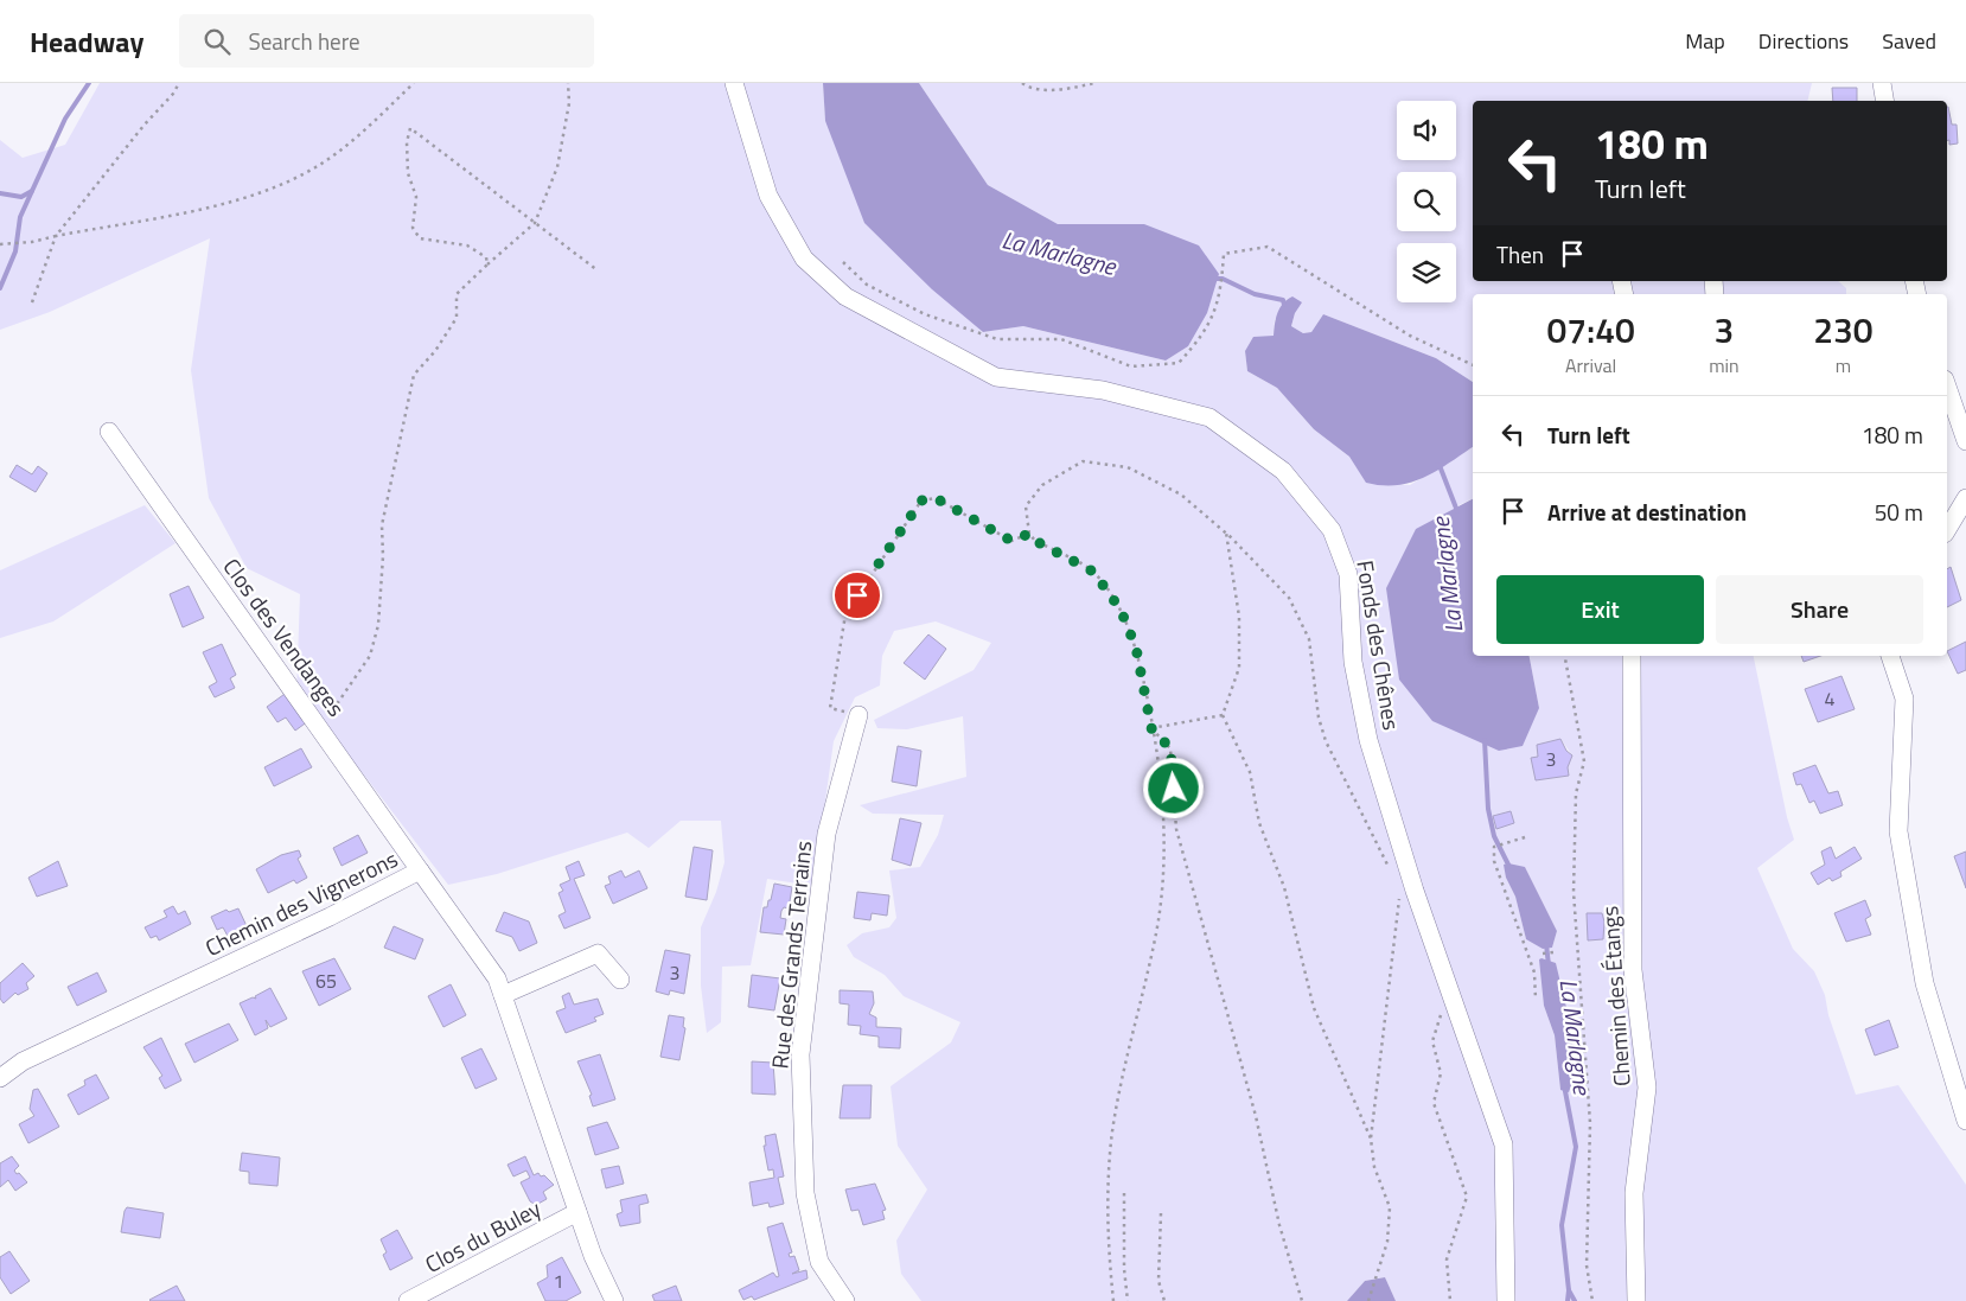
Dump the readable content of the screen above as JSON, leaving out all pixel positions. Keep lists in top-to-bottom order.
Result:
{
  "streets": {
    "street": [
      "Clos des Vendanges",
      "Fonds des Chênes",
      "Chemin des Vignerons",
      "Rue des Grands Terrains",
      "Chemin des Étangs",
      "Clos du Buley"
    ]
  },
  "crossings": [
    ["Clos des Vendanges", "Chemin des Vignerons"],
    ["Chemin des Vignerons", "Clos du Buley"]
  ],
  "water": ["La Marlagne"],
  "house_numbers": [
    "4",
    "3",
    "3",
    "65",
    "1"
  ],
  "page": {
    "header": "Headway",
    "search": "Search here",
    "nav": ["Map", "Directions", "Saved"],
    "turn": ["180 m", "Turn left"],
    "then": "Then",
    "eta": [
      "07:40",
      "Arrival",
      "3",
      "min",
      "230",
      "m"
    ],
    "list": [
      {
        "name": "Turn left",
        "value": "180 m"
      },
      {
        "name": "Arrive at destination",
        "value": "50 m"
      }
    ],
    "buttons": ["Exit", "Share"]
  }
}
